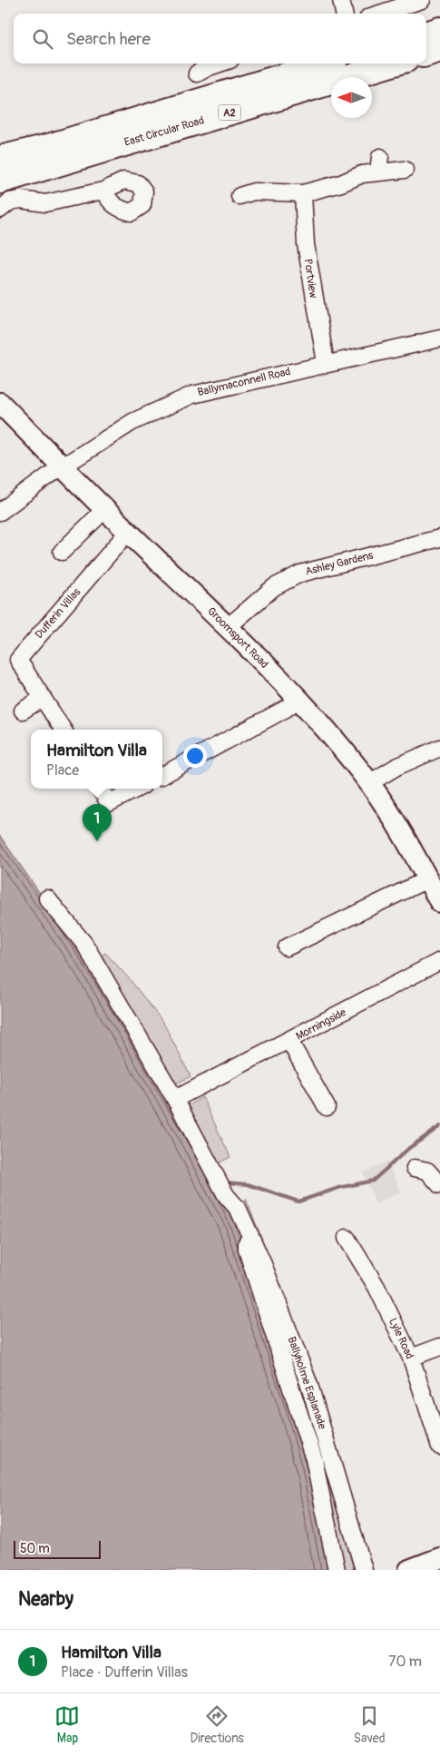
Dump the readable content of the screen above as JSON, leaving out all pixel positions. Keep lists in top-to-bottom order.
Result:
{
  "streets": {
    "highway": ["A2", "East Circular Road"],
    "main road": ["Groomsport Road"],
    "street": [
      "Portview",
      "Ballymaconnell Road",
      "Ashley Gardens",
      "Dufferin Villas",
      "Morningside",
      "Lyle Road",
      "Ballyholme Esplanade"
    ]
  },
  "crossings": [
    ["Portview", "Ballymaconnell Road"],
    ["Ballymaconnell Road", "Groomsport Road"],
    ["Ashley Gardens", "Groomsport Road"],
    ["Dufferin Villas", "Groomsport Road"],
    ["Morningside", "Ballyholme Esplanade"]
  ],
  "scale_bar": "50 m",
  "north": "left",
  "page": {
    "search": "Search here",
    "popup": ["Hamilton Villa", "Place"],
    "pins": "1",
    "scale": "50 m",
    "heading": "Nearby",
    "list": [
      {
        "mark": "1",
        "name": "Hamilton Villa",
        "note": "Place · Dufferin Villas",
        "value": "70 m"
      }
    ],
    "nav": ["Map", "Directions", "Saved"]
  }
}
